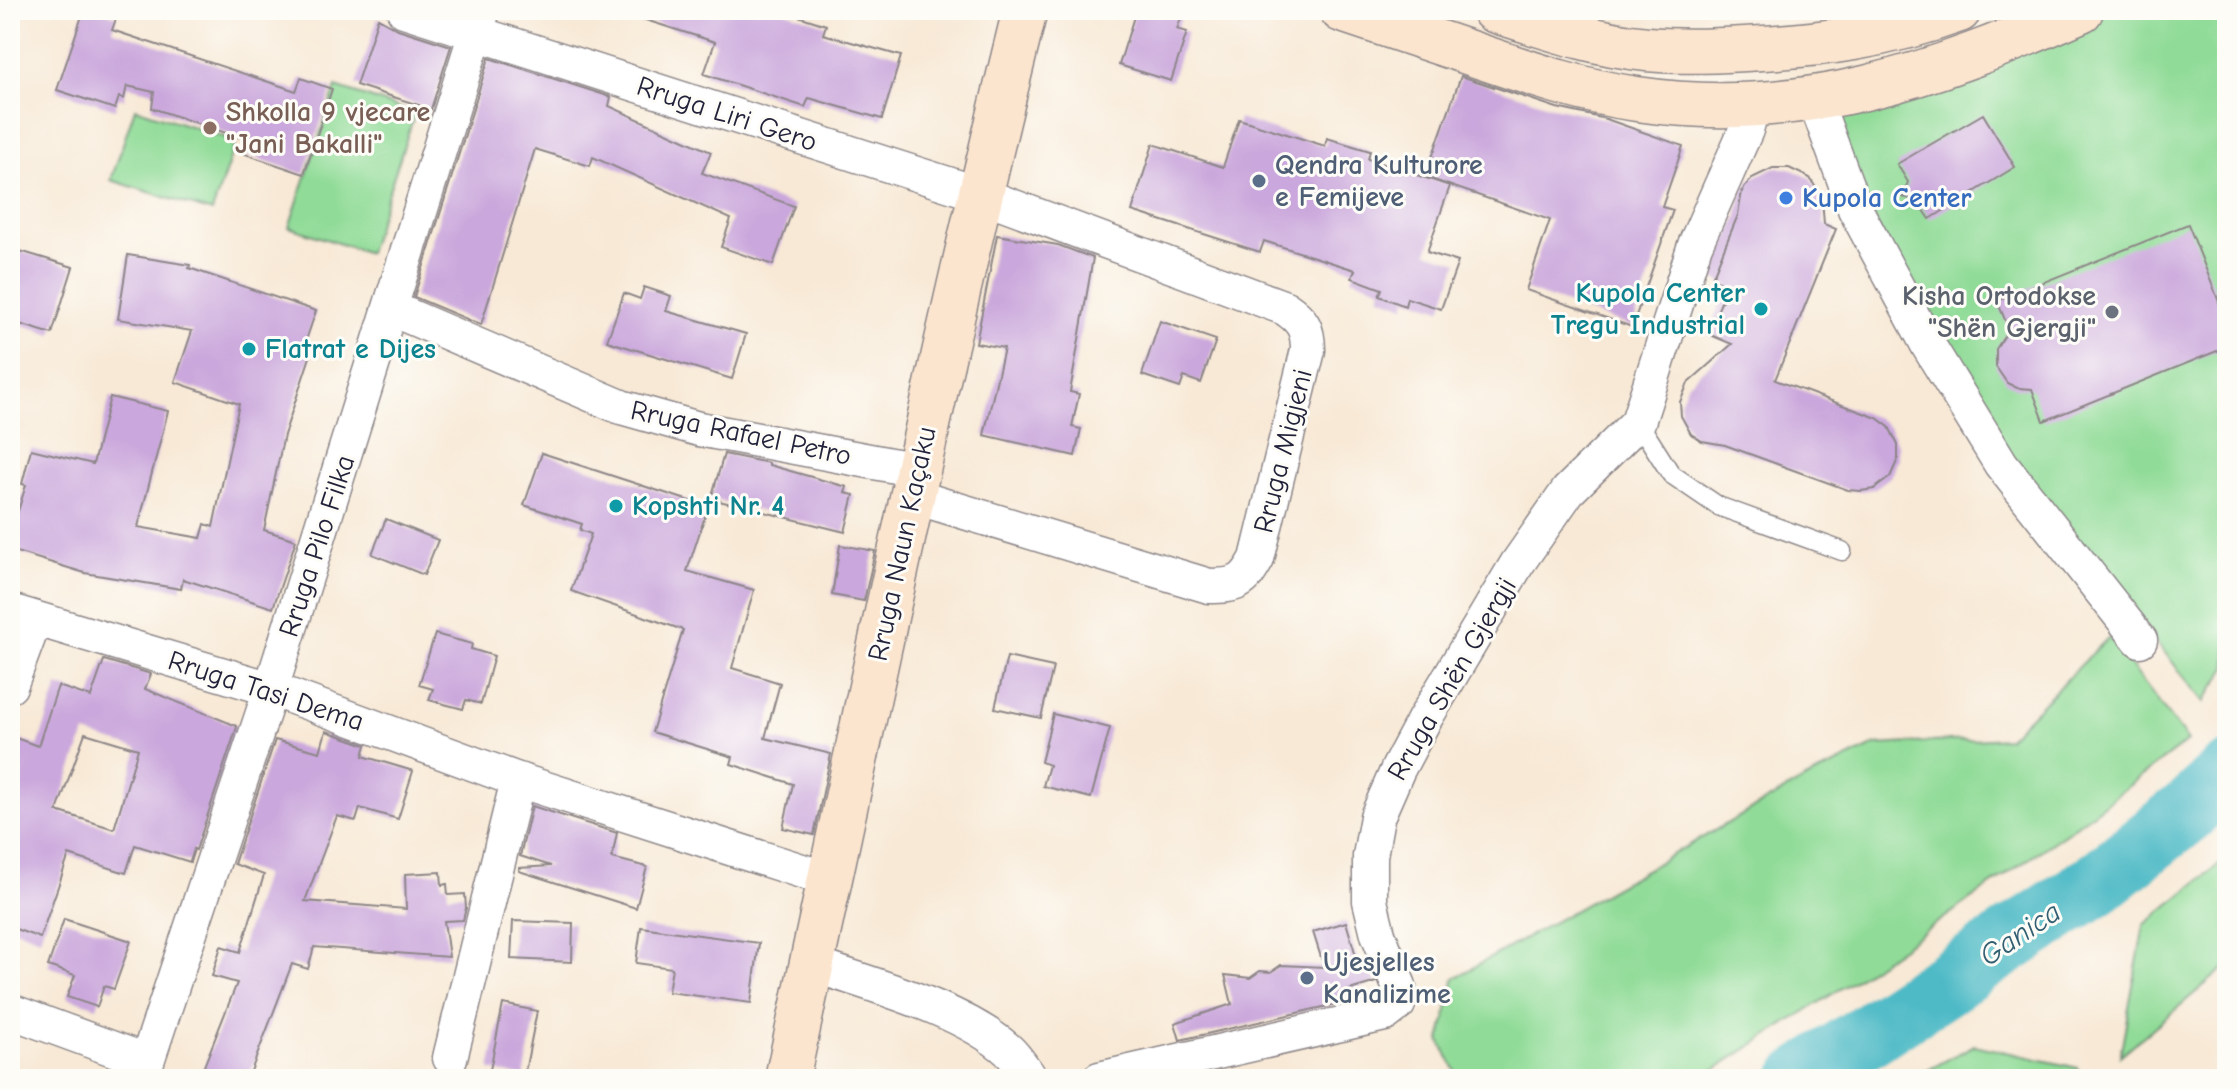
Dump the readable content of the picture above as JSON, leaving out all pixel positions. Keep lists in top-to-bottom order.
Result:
{
  "streets": {
    "main road": ["Rruga Naun Kaçaku"],
    "street": [
      "Rruga Liri Gero",
      "Rruga Rafael Petro",
      "Rruga Migjeni",
      "Rruga Pilo Filka",
      "Rruga Shën Gjergji",
      "Rruga Tasi Dema"
    ]
  },
  "crossings": [
    ["Rruga Liri Gero", "Rruga Migjeni"],
    ["Rruga Liri Gero", "Rruga Naun Kaçaku"],
    ["Rruga Liri Gero", "Rruga Pilo Filka"],
    ["Rruga Rafael Petro", "Rruga Migjeni"],
    ["Rruga Rafael Petro", "Rruga Naun Kaçaku"],
    ["Rruga Rafael Petro", "Rruga Pilo Filka"],
    ["Rruga Migjeni", "Rruga Naun Kaçaku"],
    ["Rruga Naun Kaçaku", "Rruga Tasi Dema"],
    ["Rruga Pilo Filka", "Rruga Tasi Dema"]
  ],
  "water": ["Ganica"],
  "places": [
    "Shkolla 9 vjecare \"Jani Bakalli\"",
    "Qendra Kulturore e Femijeve",
    "Kupola Center",
    "Kupola Center Tregu Industrial",
    "Kisha Ortodokse \"Shën Gjergji\"",
    "Flatrat e Dijes",
    "Kopshti Nr. 4",
    "Ujesjelles Kanalizime"
  ]
}
